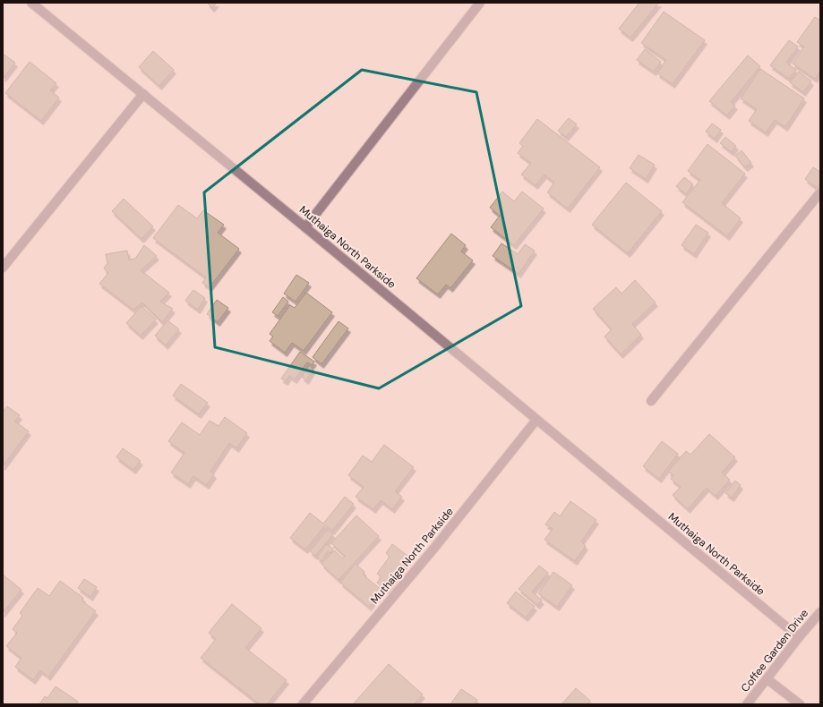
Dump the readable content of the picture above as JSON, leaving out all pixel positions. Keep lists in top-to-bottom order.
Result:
{
  "streets": {
    "street": ["Muthaiga North Parkside", "Coffee Garden Drive"]
  },
  "crossings": [
    ["Muthaiga North Parkside", "Coffee Garden Drive"]
  ]
}
